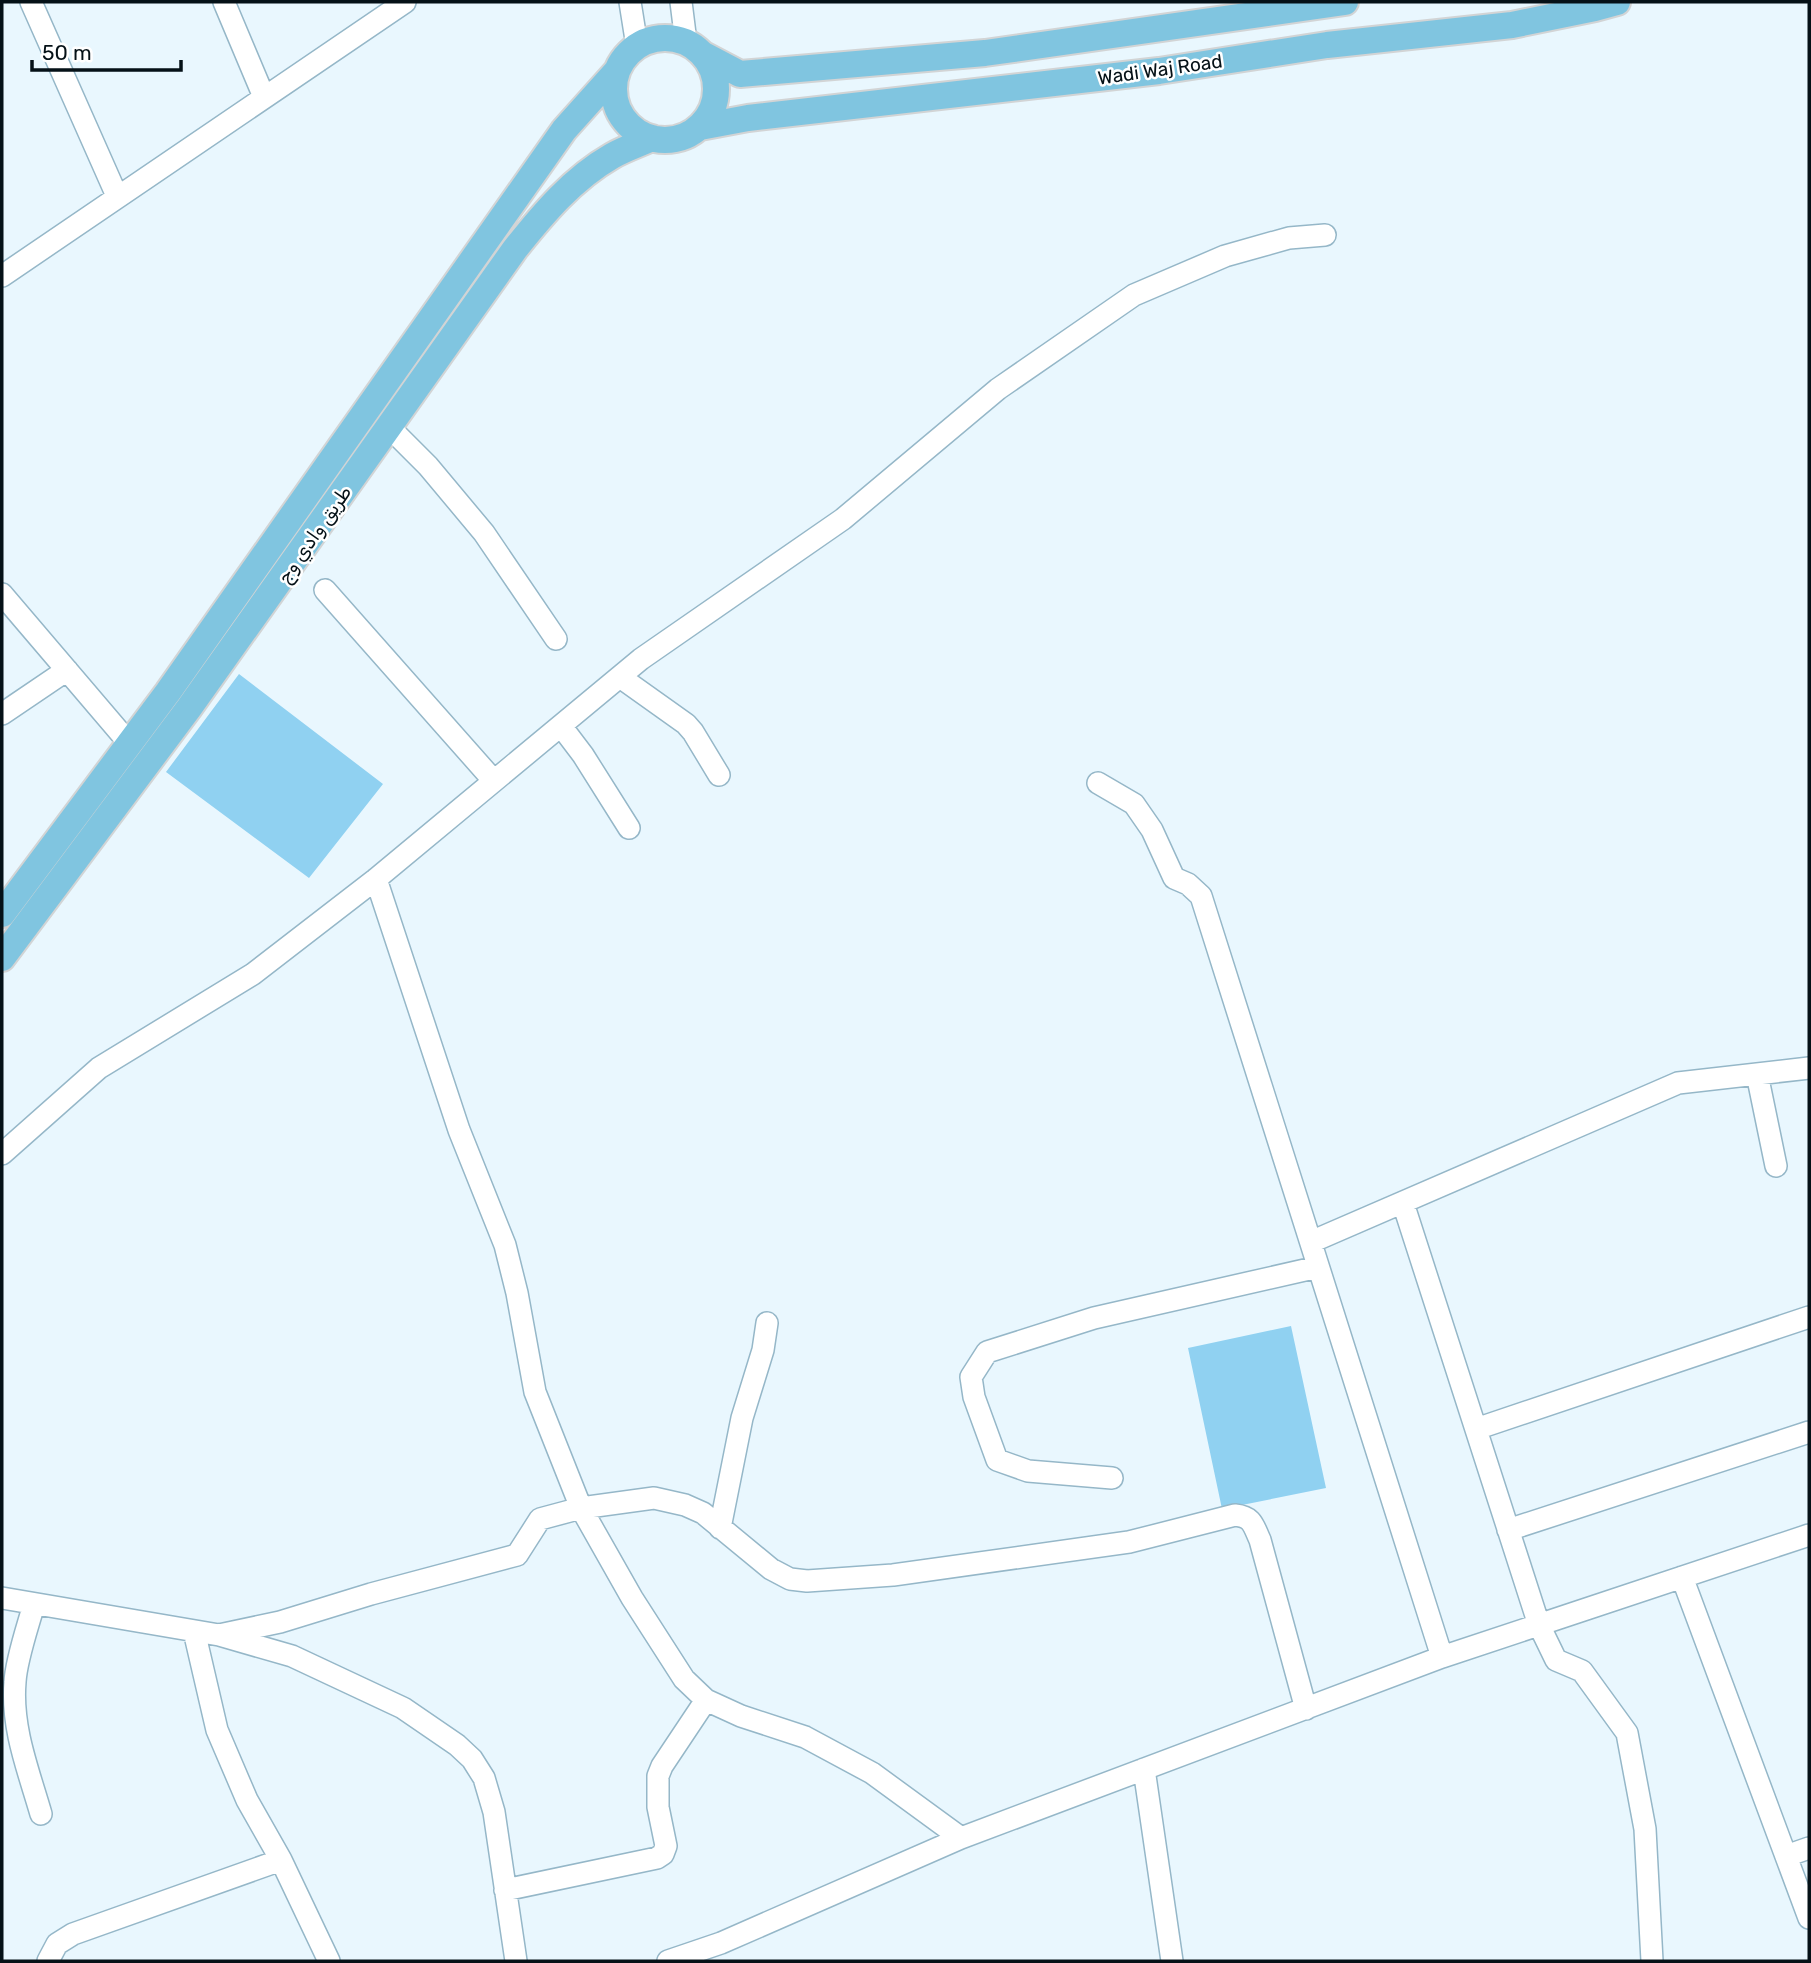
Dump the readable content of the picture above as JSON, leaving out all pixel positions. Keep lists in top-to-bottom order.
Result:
{
  "streets": {
    "main road": ["Wadi Waj Road", "طريق وادي وج"]
  },
  "crossings": [
    ["Wadi Waj Road", "طريق وادي وج"]
  ],
  "scale_bar": "50 m"
}
